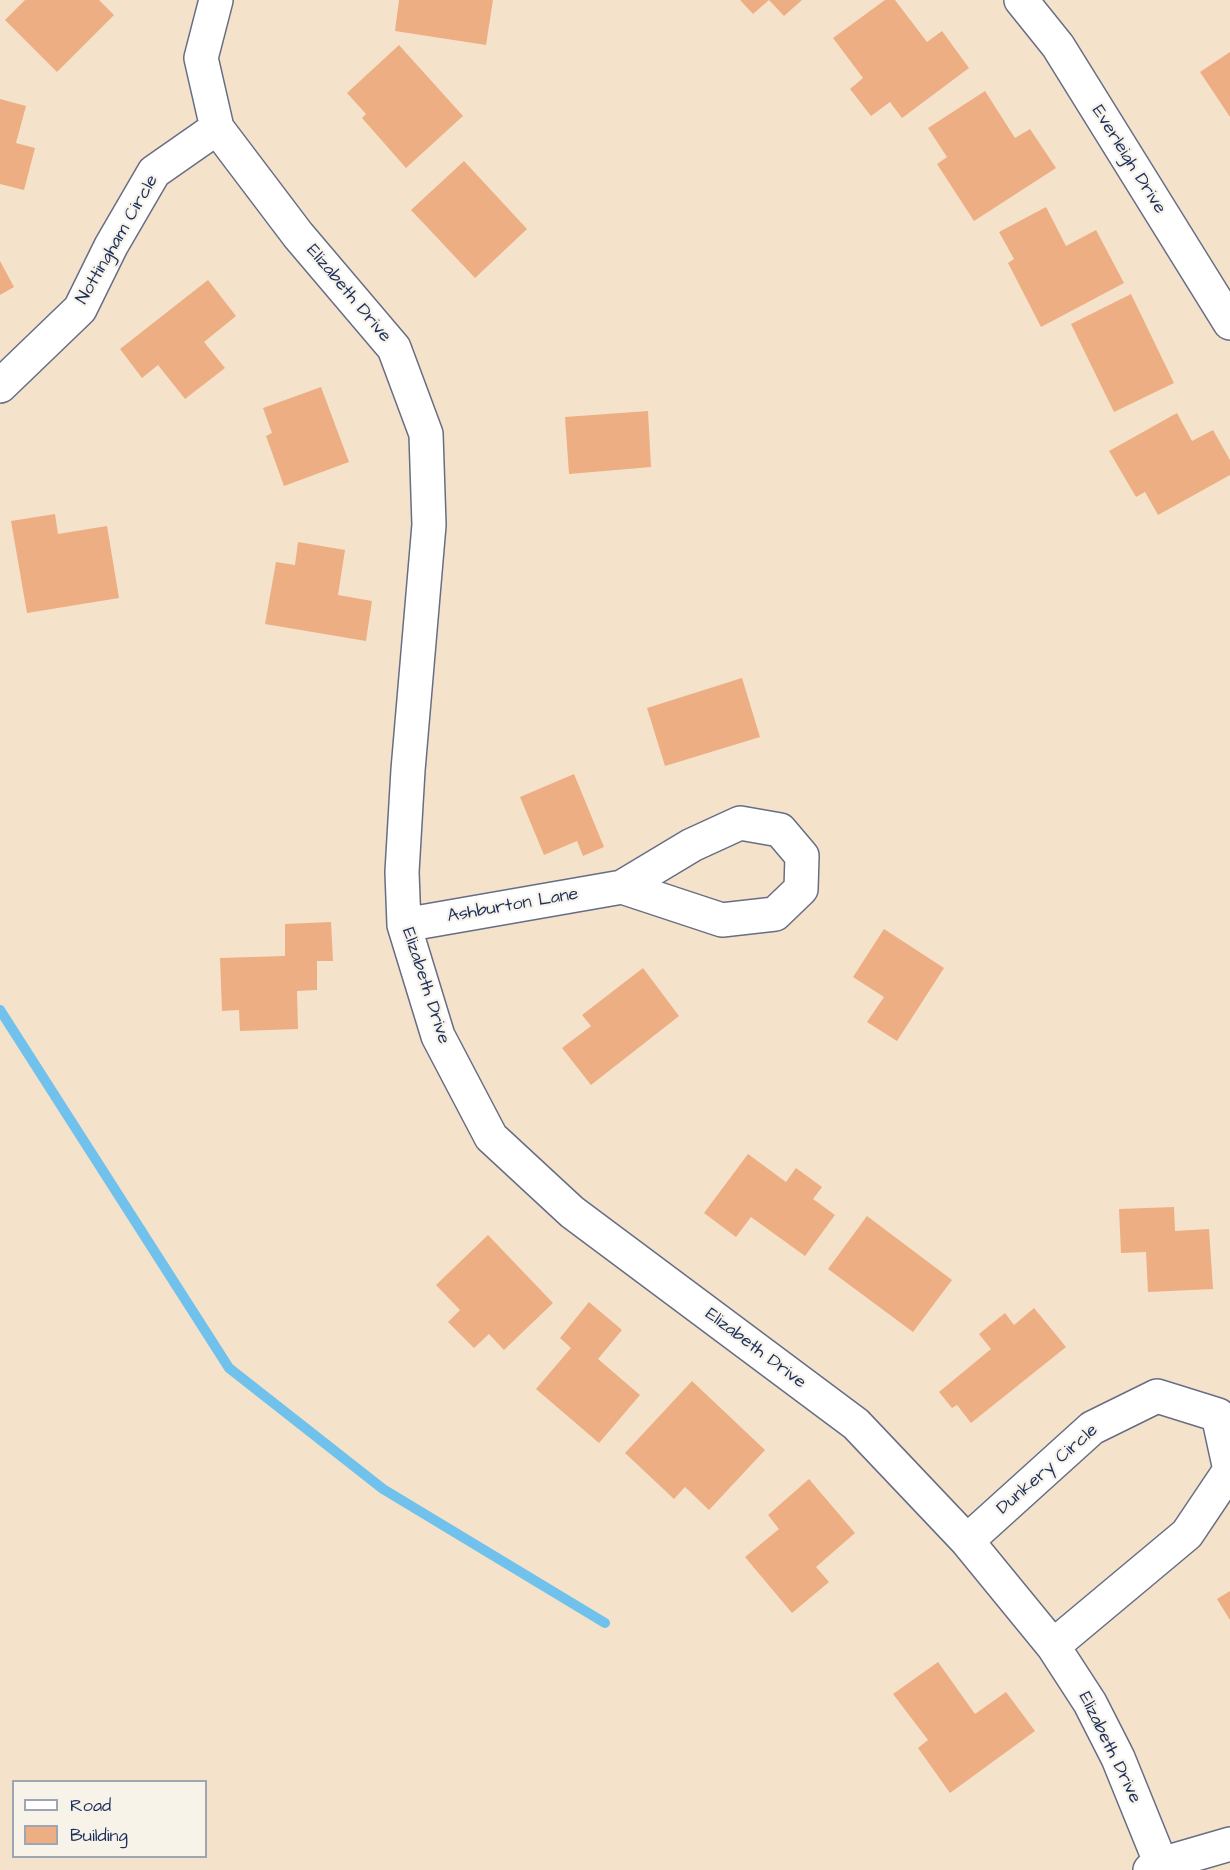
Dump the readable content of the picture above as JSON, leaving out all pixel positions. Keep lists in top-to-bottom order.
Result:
{
  "streets": {
    "street": [
      "Everleigh Drive",
      "Nottingham Circle",
      "Elizabeth Drive",
      "Ashburton Lane",
      "Dunkery Circle"
    ]
  },
  "crossings": [
    ["Nottingham Circle", "Elizabeth Drive"],
    ["Elizabeth Drive", "Ashburton Lane"],
    ["Elizabeth Drive", "Dunkery Circle"]
  ],
  "legend": ["Road", "Building"]
}
